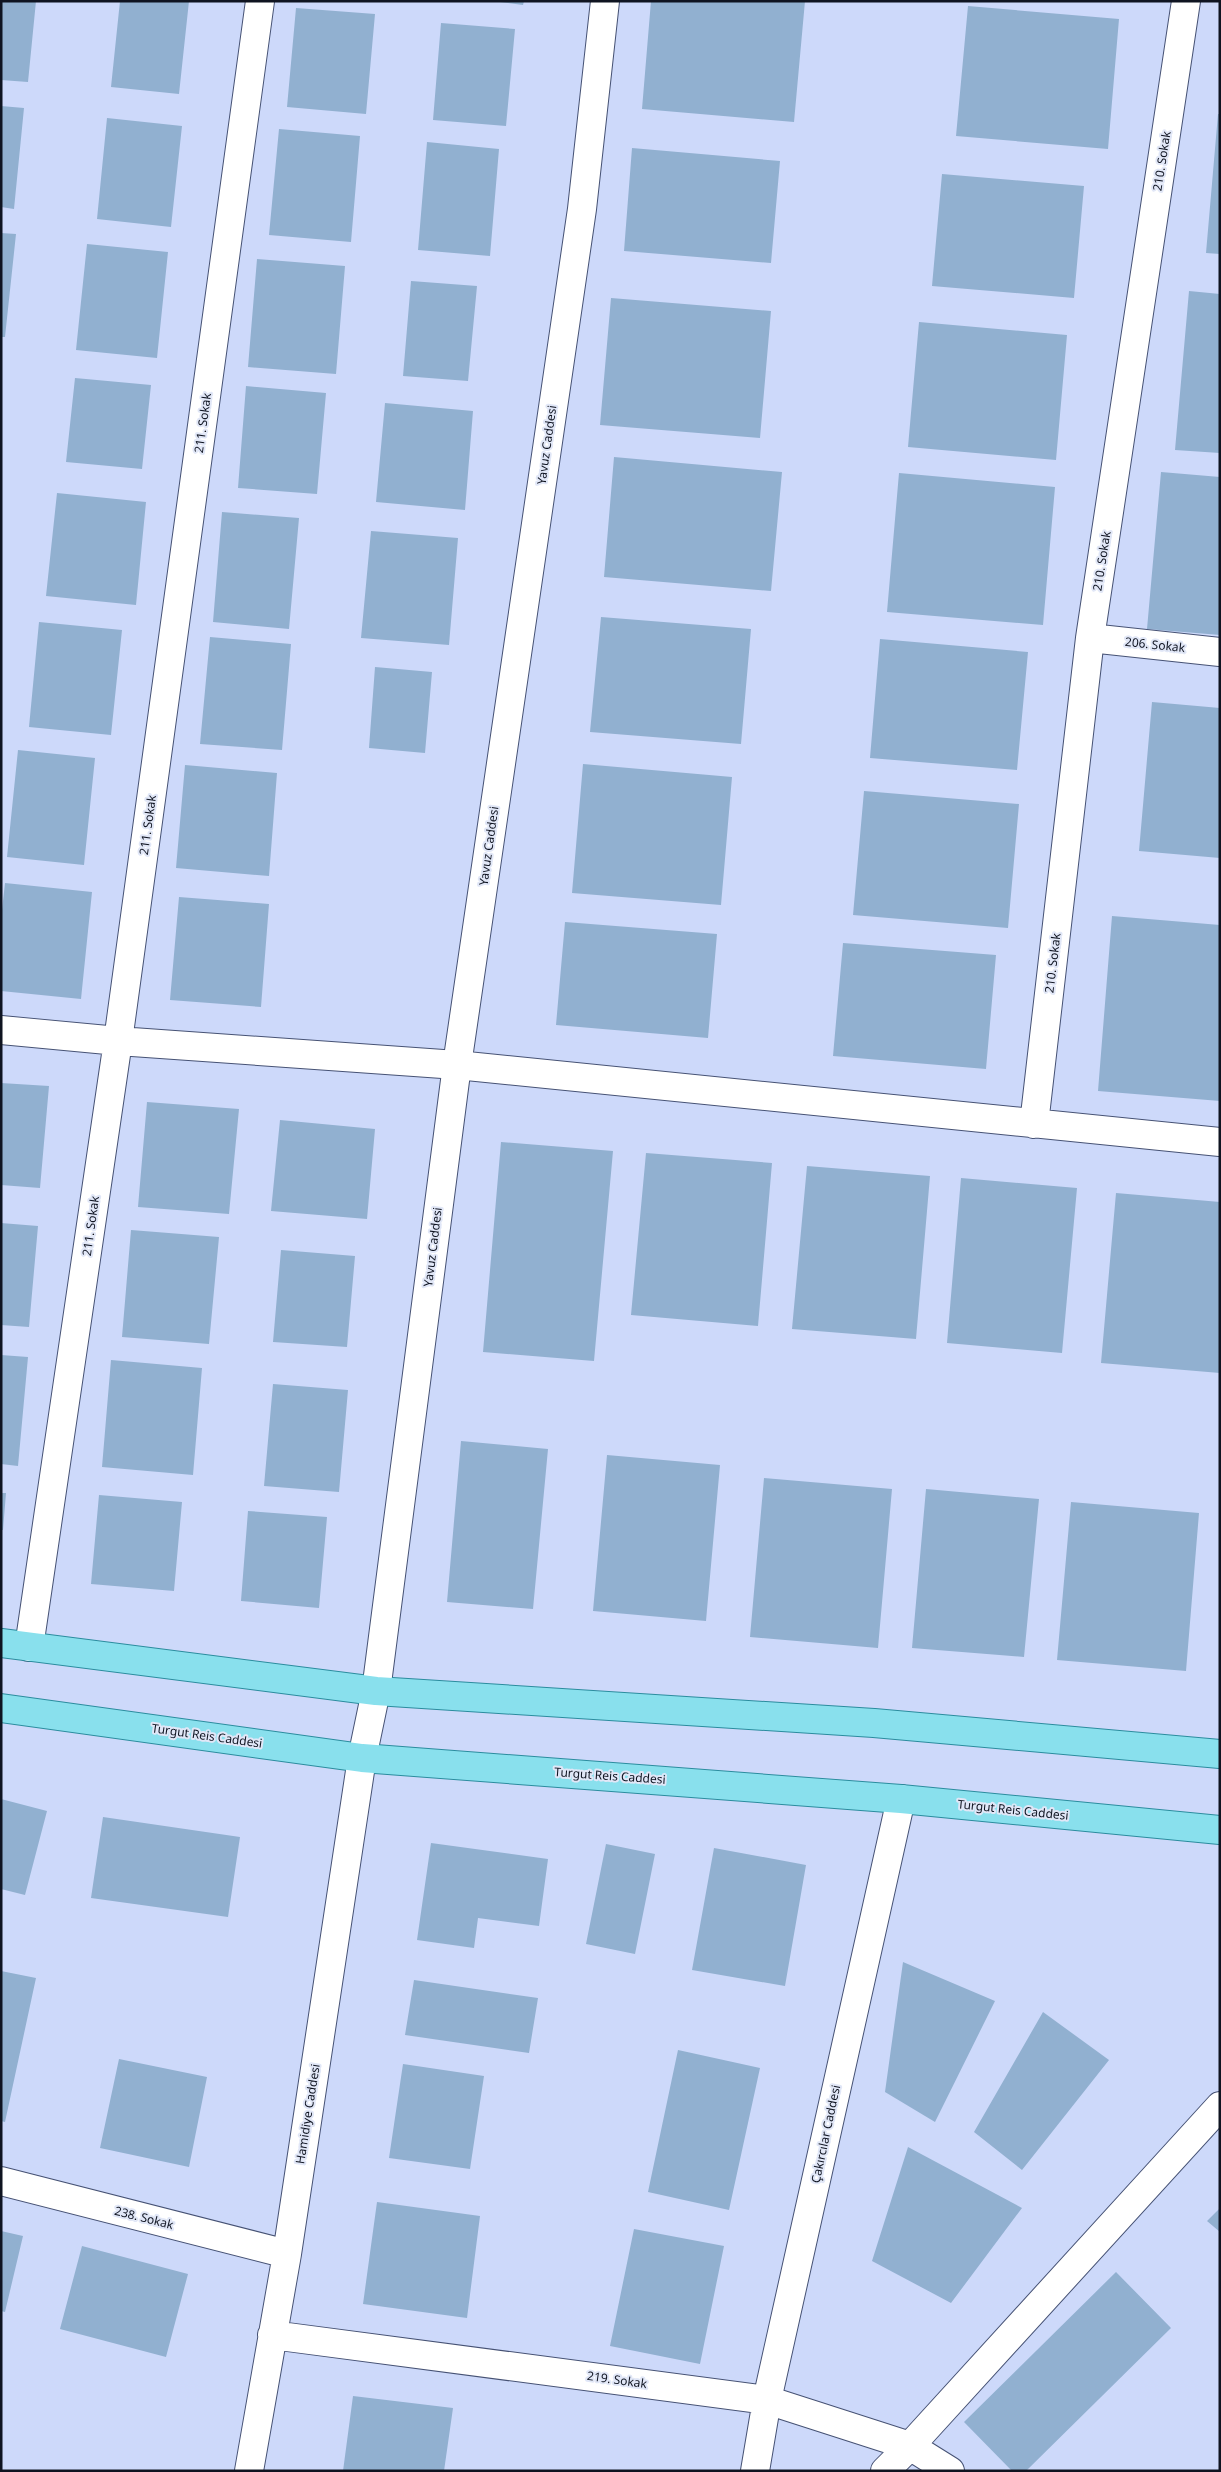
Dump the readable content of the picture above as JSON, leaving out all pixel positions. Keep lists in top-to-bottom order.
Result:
{
  "streets": {
    "main road": ["Turgut Reis Caddesi"],
    "street": [
      "210. Sokak",
      "211. Sokak",
      "Yavuz Caddesi",
      "206. Sokak",
      "Hamidiye Caddesi",
      "Çakırcılar Caddesi",
      "238. Sokak",
      "219. Sokak"
    ]
  },
  "crossings": [
    ["210. Sokak", "206. Sokak"],
    ["Yavuz Caddesi", "Turgut Reis Caddesi"],
    ["Yavuz Caddesi", "Hamidiye Caddesi"],
    ["Turgut Reis Caddesi", "Hamidiye Caddesi"],
    ["Turgut Reis Caddesi", "Çakırcılar Caddesi"],
    ["Hamidiye Caddesi", "238. Sokak"],
    ["Hamidiye Caddesi", "219. Sokak"],
    ["Çakırcılar Caddesi", "219. Sokak"]
  ]
}
